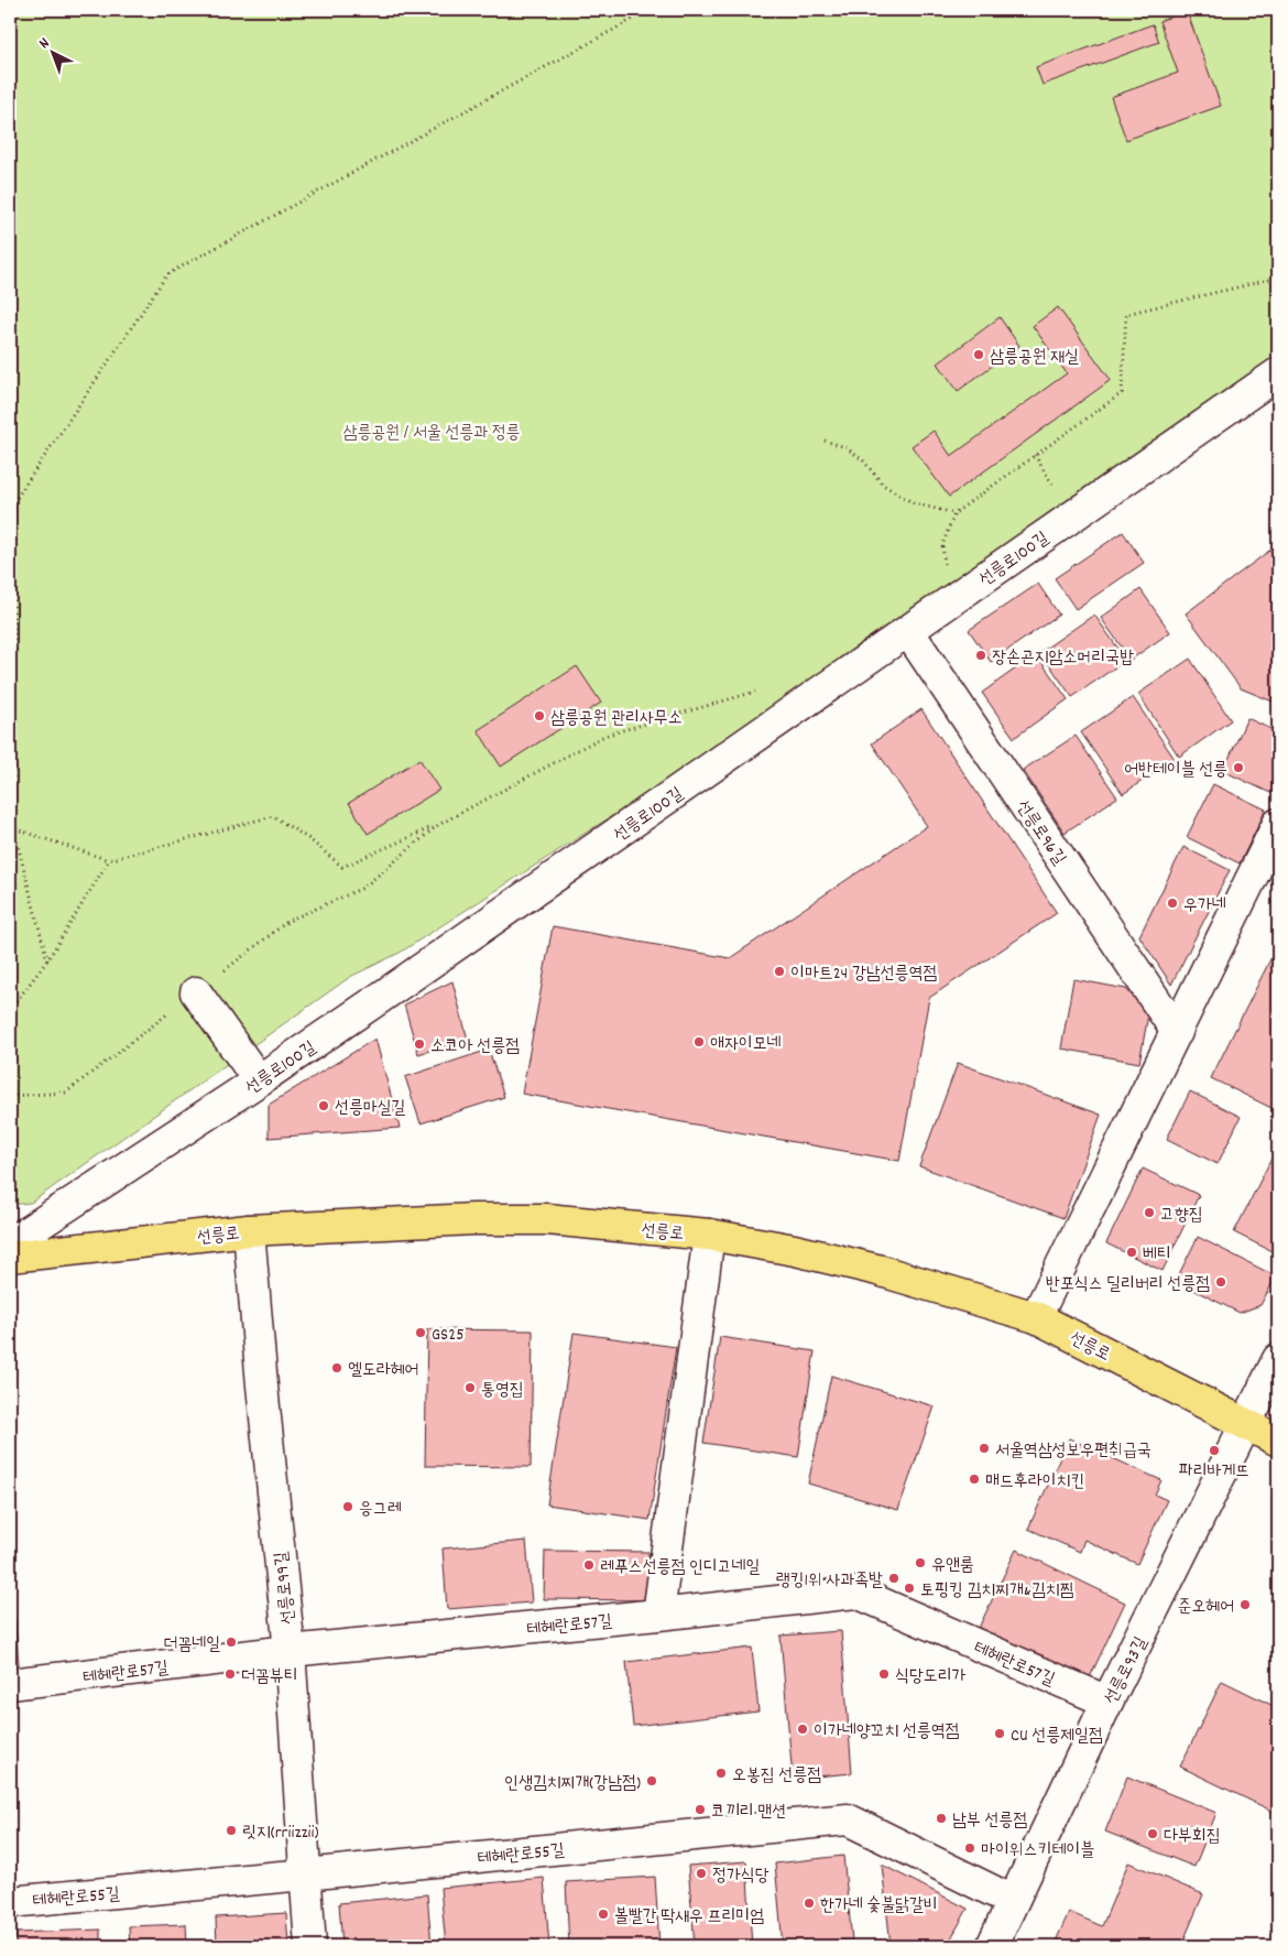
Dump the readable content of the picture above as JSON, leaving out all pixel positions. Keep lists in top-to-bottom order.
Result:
{
  "streets": {
    "main road": ["선릉로"],
    "street": [
      "선릉로100길",
      "선릉로96길",
      "선릉로99길",
      "테헤란로57길",
      "선릉로93길",
      "테헤란로55길"
    ]
  },
  "crossings": [
    ["선릉로100길", "선릉로96길"],
    ["선릉로", "선릉로99길"],
    ["선릉로", "선릉로93길"],
    ["선릉로99길", "테헤란로57길"],
    ["선릉로99길", "테헤란로55길"],
    ["테헤란로57길", "선릉로93길"],
    ["선릉로93길", "테헤란로55길"]
  ],
  "parks": ["삼릉공원 / 서울 선릉과 정릉"],
  "places": [
    "삼릉공원 재실",
    "장손곤지암소머리국밥",
    "삼릉공원 관리사무소",
    "어반테이블 선릉",
    "우가네",
    "이마트24 강남선릉역점",
    "애자이모네",
    "소코아 선릉점",
    "선릉마실길",
    "고향집",
    "베티",
    "반포식스 딜리버리 선릉점",
    "GS25",
    "엘도라헤어",
    "통영집",
    "서울역삼성보우편취급국",
    "파리바게뜨",
    "매드후라이치킨",
    "응그레",
    "유앤룸",
    "레푸스선릉점 인디고네일",
    "랭킹1위 사과족발",
    "토핑킹 김치찌개&김치찜",
    "준오헤어",
    "더꼼네일",
    "더꼼뷰티",
    "식당도리가",
    "이가네양꼬치 선릉역점",
    "CU 선릉제일점",
    "오봉집 선릉점",
    "인생김치찌개(강남점)",
    "코끼리 맨션",
    "남부 선릉점",
    "릿지(rriizzii)",
    "다부회집",
    "마이위스키테이블",
    "정가식당",
    "한가네 숯불닭갈비",
    "볼빨간 딱새우 프리미엄"
  ],
  "north": "top left"
}
